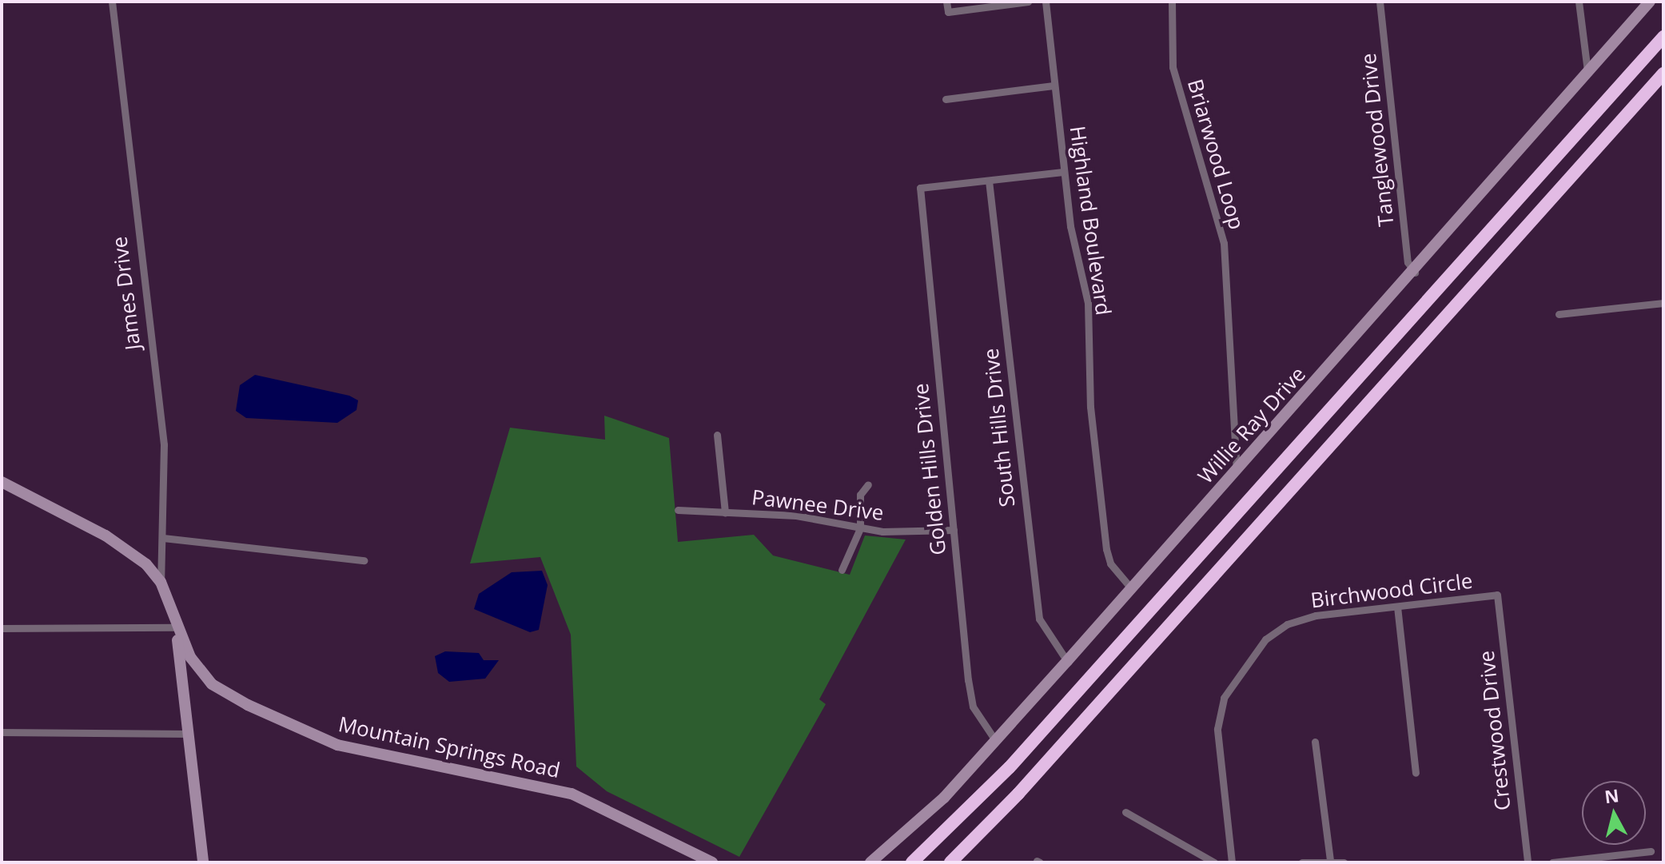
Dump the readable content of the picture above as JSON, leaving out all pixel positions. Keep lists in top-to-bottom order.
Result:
{
  "streets": {
    "street": [
      "Tanglewood Drive",
      "Briarwood Loop",
      "Highland Boulevard",
      "James Drive",
      "Willie Ray Drive",
      "South Hills Drive",
      "Golden Hills Drive",
      "Pawnee Drive",
      "Birchwood Circle",
      "Crestwood Drive",
      "Mountain Springs Road"
    ]
  },
  "crossings": [
    ["Tanglewood Drive", "Willie Ray Drive"],
    ["Briarwood Loop", "Willie Ray Drive"],
    ["Highland Boulevard", "Willie Ray Drive"],
    ["James Drive", "Mountain Springs Road"],
    ["Willie Ray Drive", "South Hills Drive"],
    ["Willie Ray Drive", "Golden Hills Drive"],
    ["South Hills Drive", "Golden Hills Drive"],
    ["Golden Hills Drive", "Pawnee Drive"],
    ["Birchwood Circle", "Crestwood Drive"]
  ],
  "north": "top"
}
